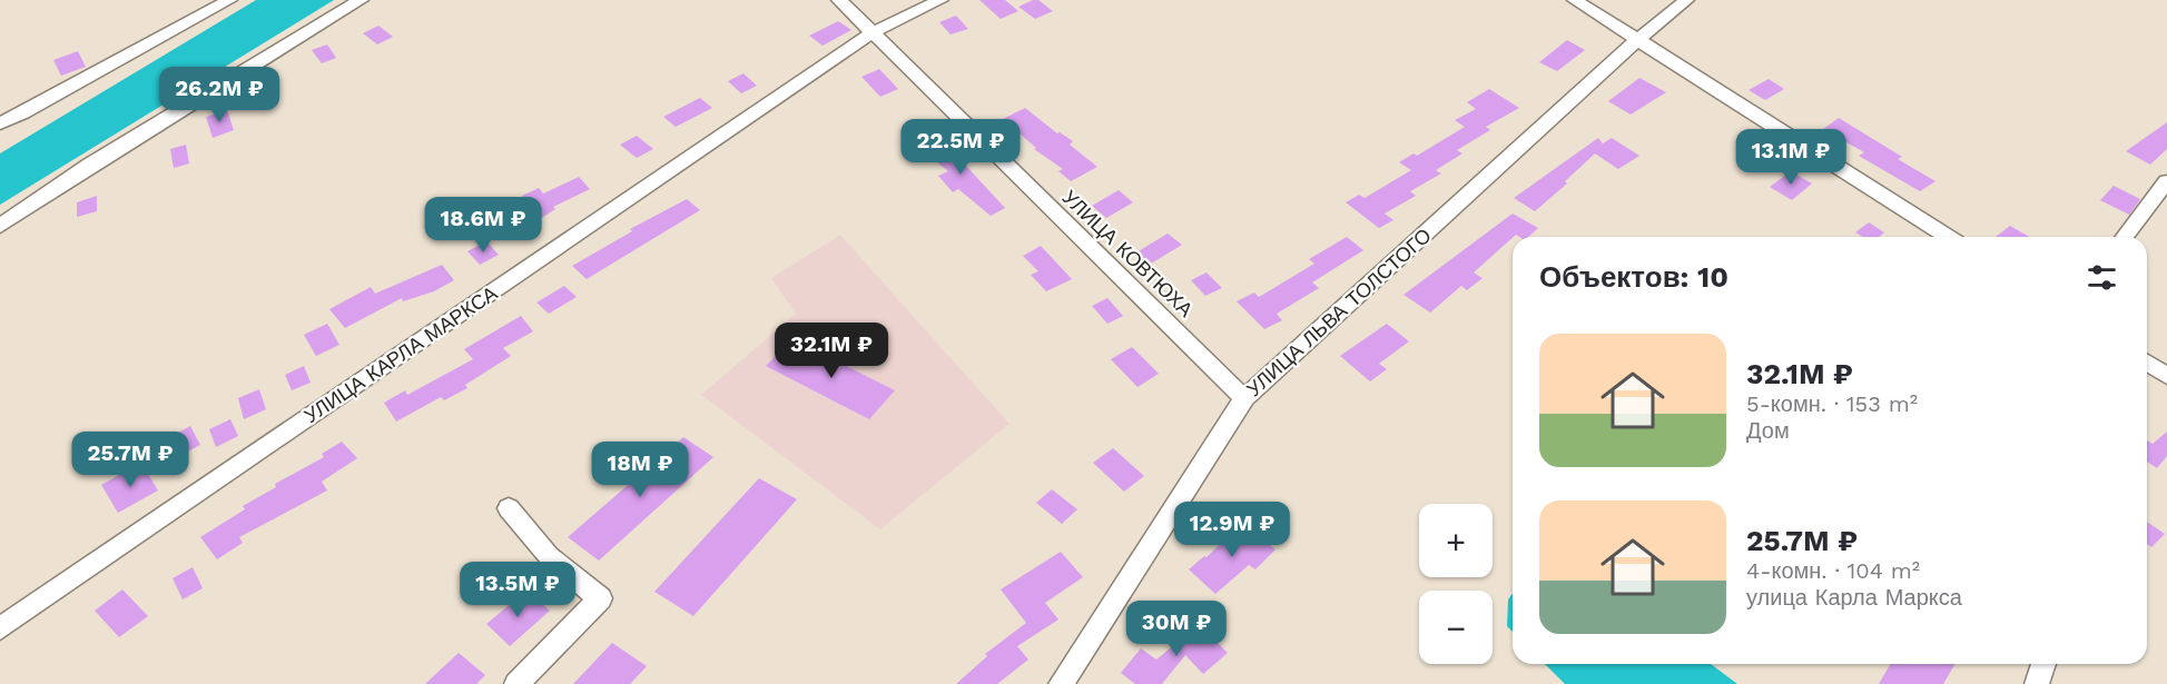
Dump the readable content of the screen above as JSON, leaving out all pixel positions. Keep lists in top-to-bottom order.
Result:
{
  "streets": {
    "street": ["УЛИЦА КОВТЮХА", "УЛИЦА ЛЬВА ТОЛСТОГО", "УЛИЦА КАРЛА МАРКСА"]
  },
  "crossings": [
    ["УЛИЦА КОВТЮХА", "УЛИЦА ЛЬВА ТОЛСТОГО"],
    ["УЛИЦА КОВТЮХА", "УЛИЦА КАРЛА МАРКСА"]
  ],
  "page": {
    "price": [
      "26.2M ₽",
      "22.5M ₽",
      "13.1M ₽",
      "18.6M ₽",
      "32.1M ₽",
      "25.7M ₽",
      "18M ₽",
      "12.9M ₽",
      "13.5M ₽",
      "30M ₽"
    ],
    "heading": "Объектов: 10",
    "list": [
      {
        "name": "32.1M ₽",
        "note": "5-комн. · 153 m² · Дом"
      },
      {
        "name": "25.7M ₽",
        "note": "4-комн. · 104 m² · улица Карла Маркса"
      }
    ],
    "map_buttons": ["+", "−"]
  }
}
